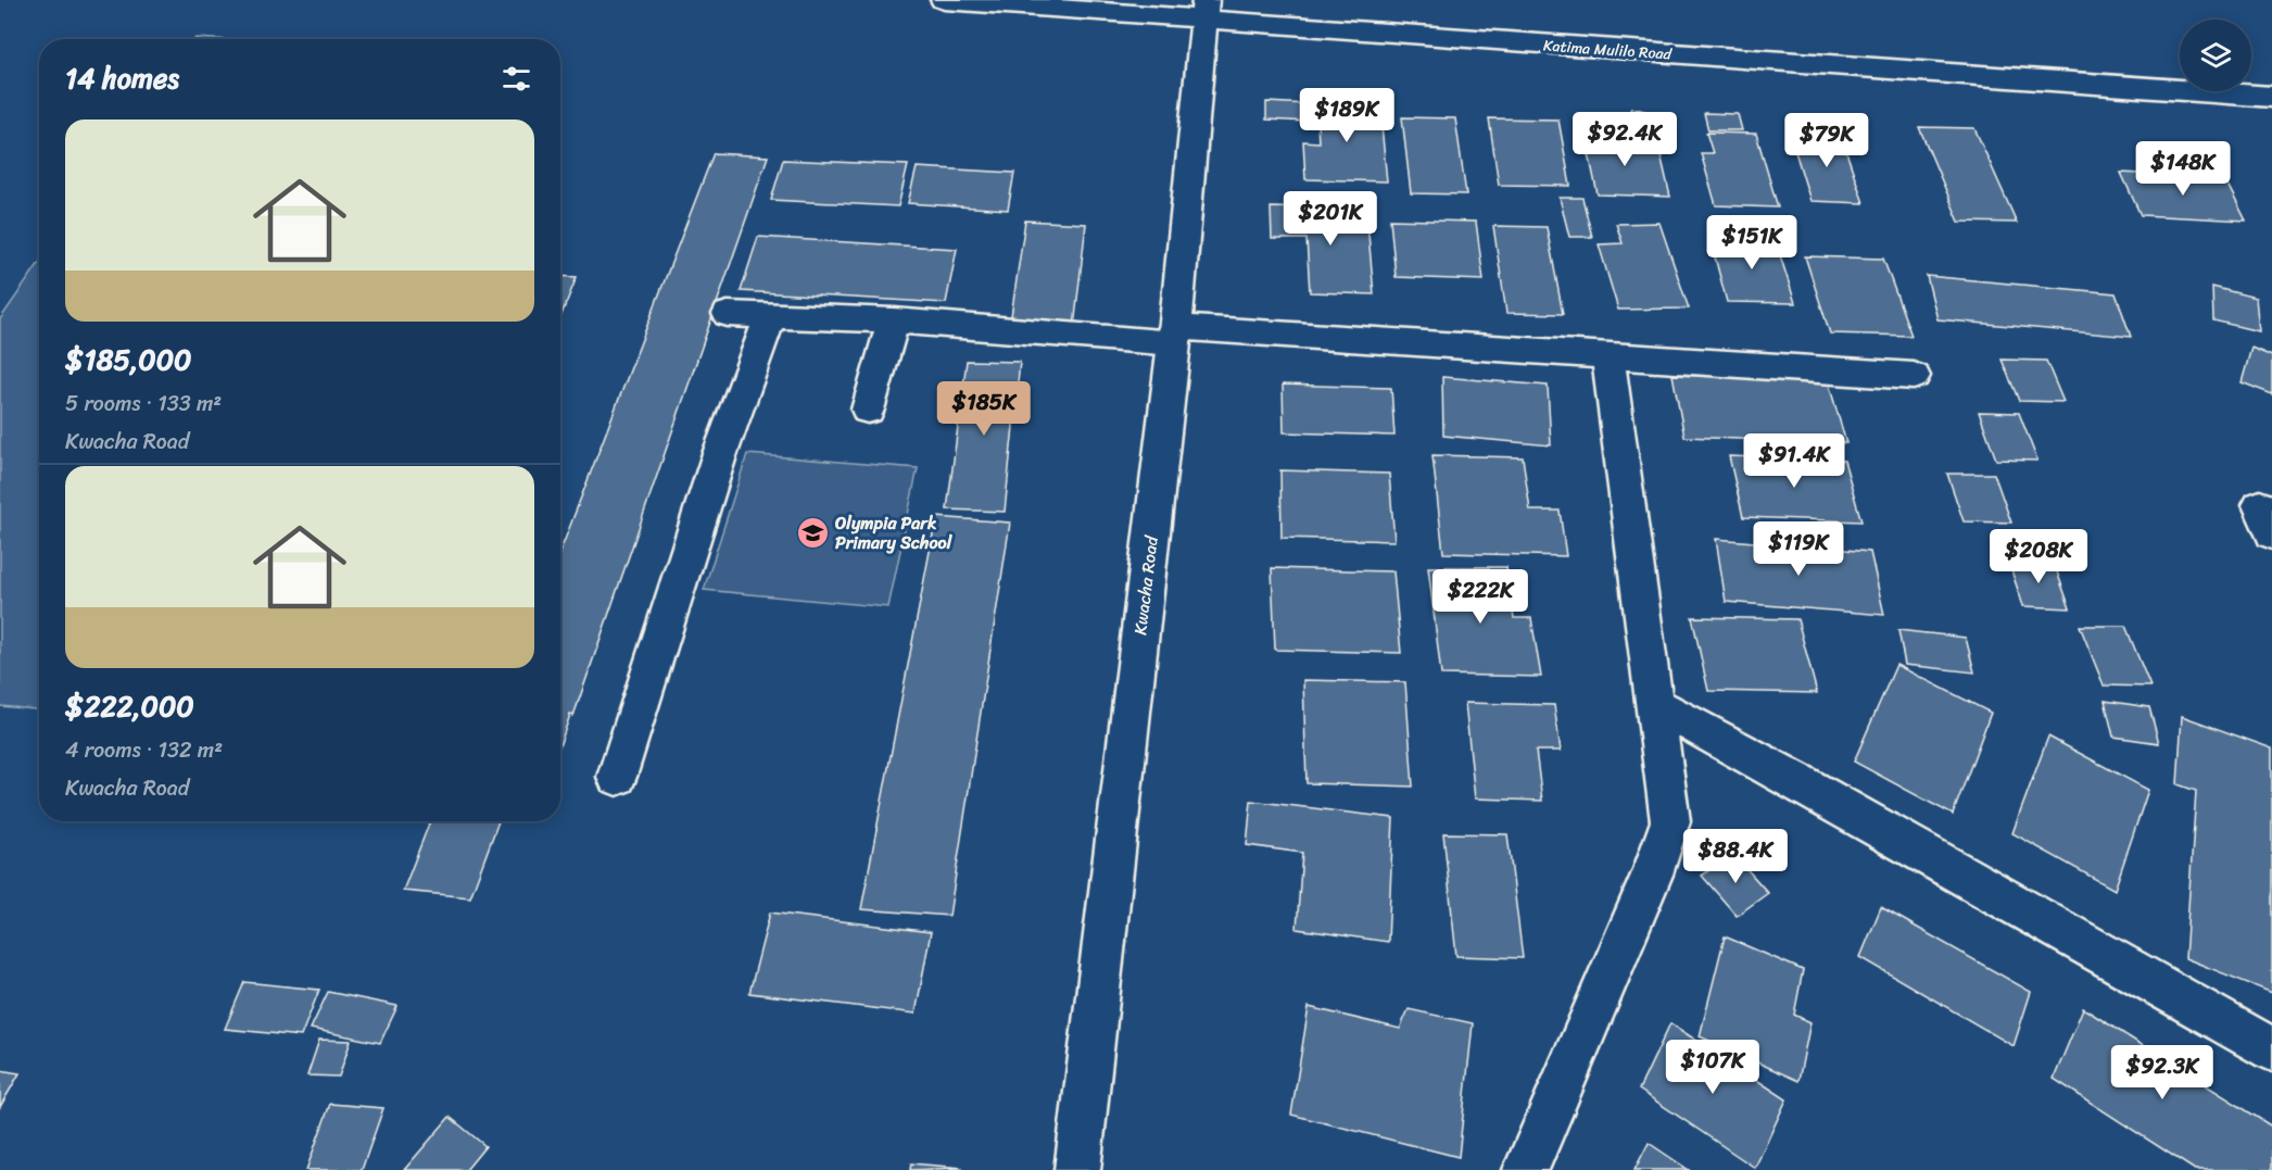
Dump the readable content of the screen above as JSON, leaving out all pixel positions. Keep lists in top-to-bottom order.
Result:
{
  "streets": {
    "main road": ["Katima Mulilo Road", "Kwacha Road"]
  },
  "crossings": [
    ["Katima Mulilo Road", "Kwacha Road"]
  ],
  "places": {
    "school or university": ["Olympia Park Primary School"]
  },
  "page": {
    "heading": "14 homes",
    "price": [
      "$189K",
      "$92.4K",
      "$79K",
      "$148K",
      "$201K",
      "$151K",
      "$185K",
      "$91.4K",
      "$119K",
      "$208K",
      "$222K",
      "$88.4K",
      "$107K",
      "$92.3K"
    ],
    "list": [
      {
        "name": "$185,000",
        "note": "5 rooms · 133 m² · Kwacha Road"
      },
      {
        "name": "$222,000",
        "note": "4 rooms · 132 m² · Kwacha Road"
      }
    ]
  }
}
